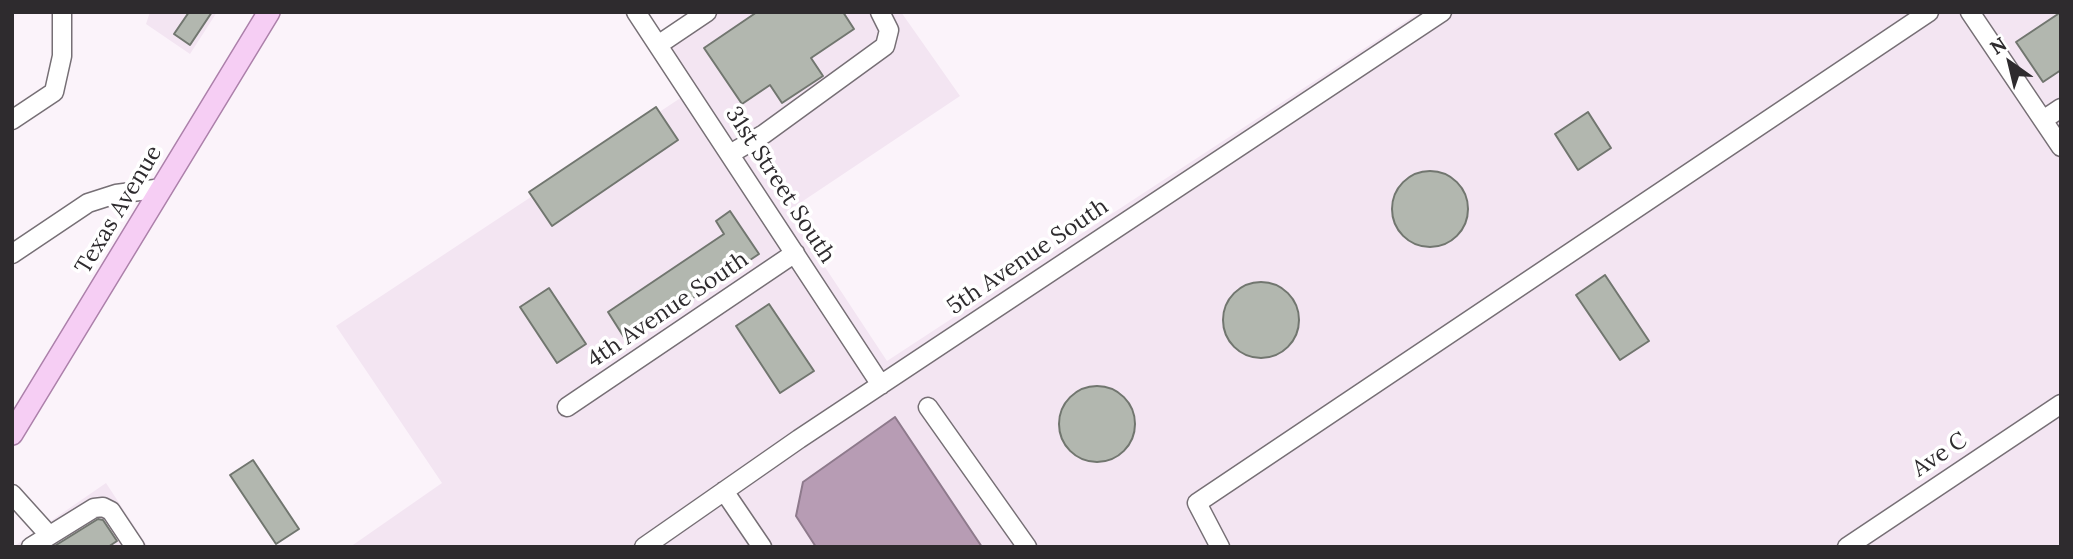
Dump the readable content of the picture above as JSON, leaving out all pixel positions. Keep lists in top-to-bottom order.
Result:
{
  "streets": {
    "main road": ["Texas Avenue"],
    "street": [
      "31st Street South",
      "5th Avenue South",
      "4th Avenue South",
      "Ave C"
    ]
  },
  "crossings": [
    ["31st Street South", "5th Avenue South"],
    ["31st Street South", "4th Avenue South"]
  ],
  "north": "top left"
}
